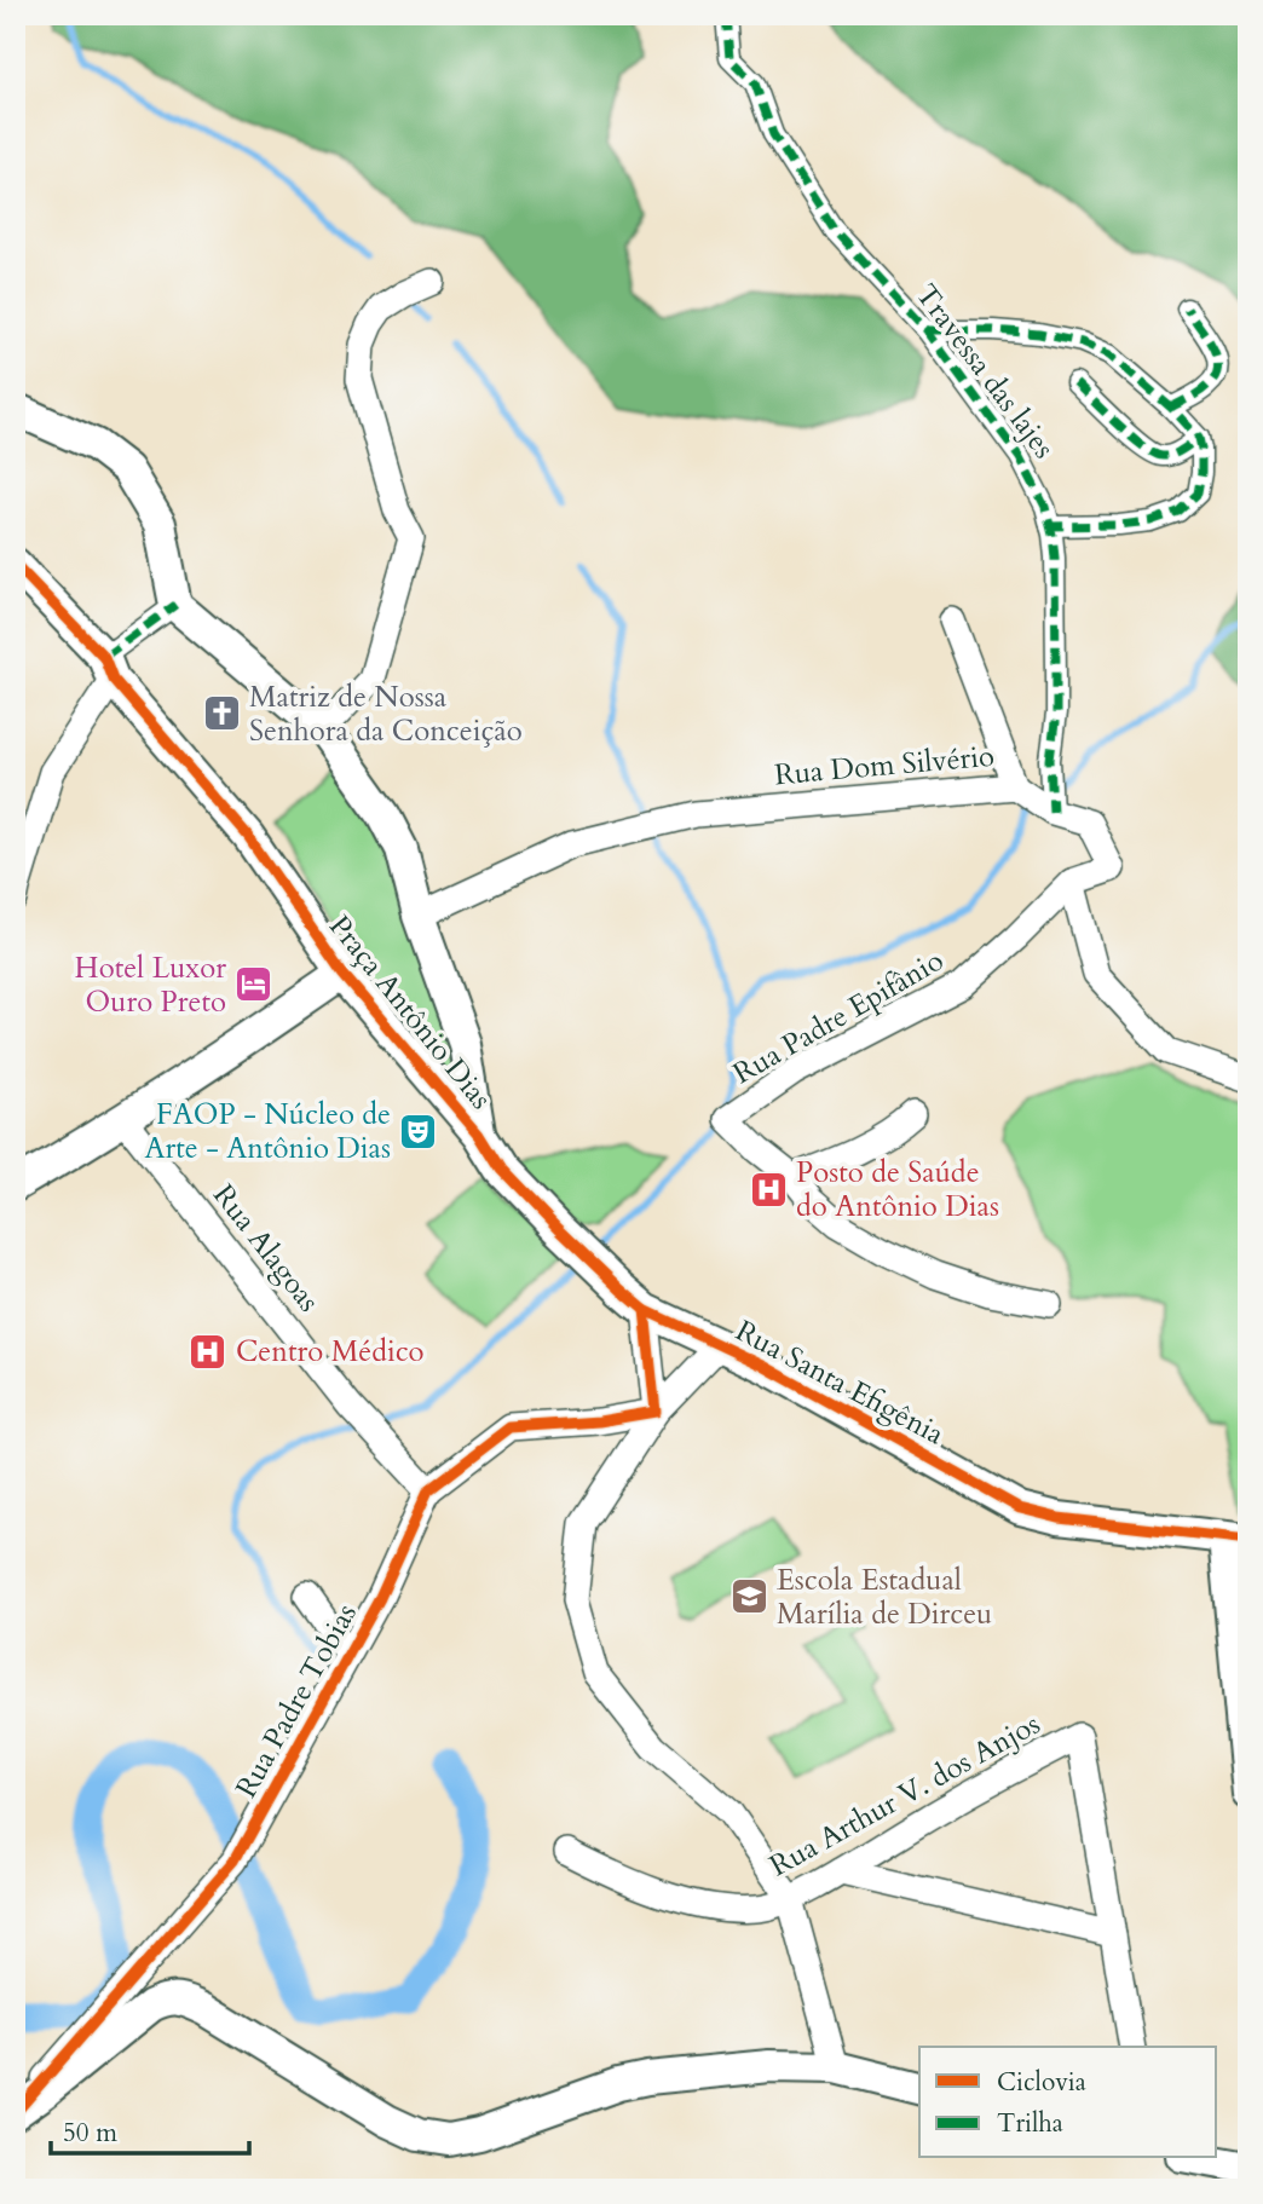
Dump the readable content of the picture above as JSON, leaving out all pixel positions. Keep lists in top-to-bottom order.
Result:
{
  "streets": {
    "street": [
      "Travessa das lajes",
      "Rua Dom Silvério",
      "Praça Antônio Dias",
      "Rua Padre Epifânio",
      "Rua Alagoas",
      "Rua Santa Efigênia",
      "Rua Padre Tobias",
      "Rua Arthur V. dos Anjos"
    ]
  },
  "crossings": [
    ["Travessa das lajes", "Rua Dom Silvério"],
    ["Rua Dom Silvério", "Praça Antônio Dias"],
    ["Rua Dom Silvério", "Rua Padre Epifânio"],
    ["Praça Antônio Dias", "Rua Santa Efigênia"],
    ["Rua Alagoas", "Rua Padre Tobias"]
  ],
  "places": {
    "church": ["Matriz de Nossa Senhora da Conceição"],
    "hotel": ["Hotel Luxor Ouro Preto"],
    "theatre": ["FAOP - Núcleo de Arte - Antônio Dias"],
    "hospital": ["Posto de Saúde do Antônio Dias", "Centro Médico"],
    "school or university": ["Escola Estadual Marília de Dirceu"]
  },
  "legend": ["Ciclovia", "Trilha"],
  "scale_bar": "50 m"
}
